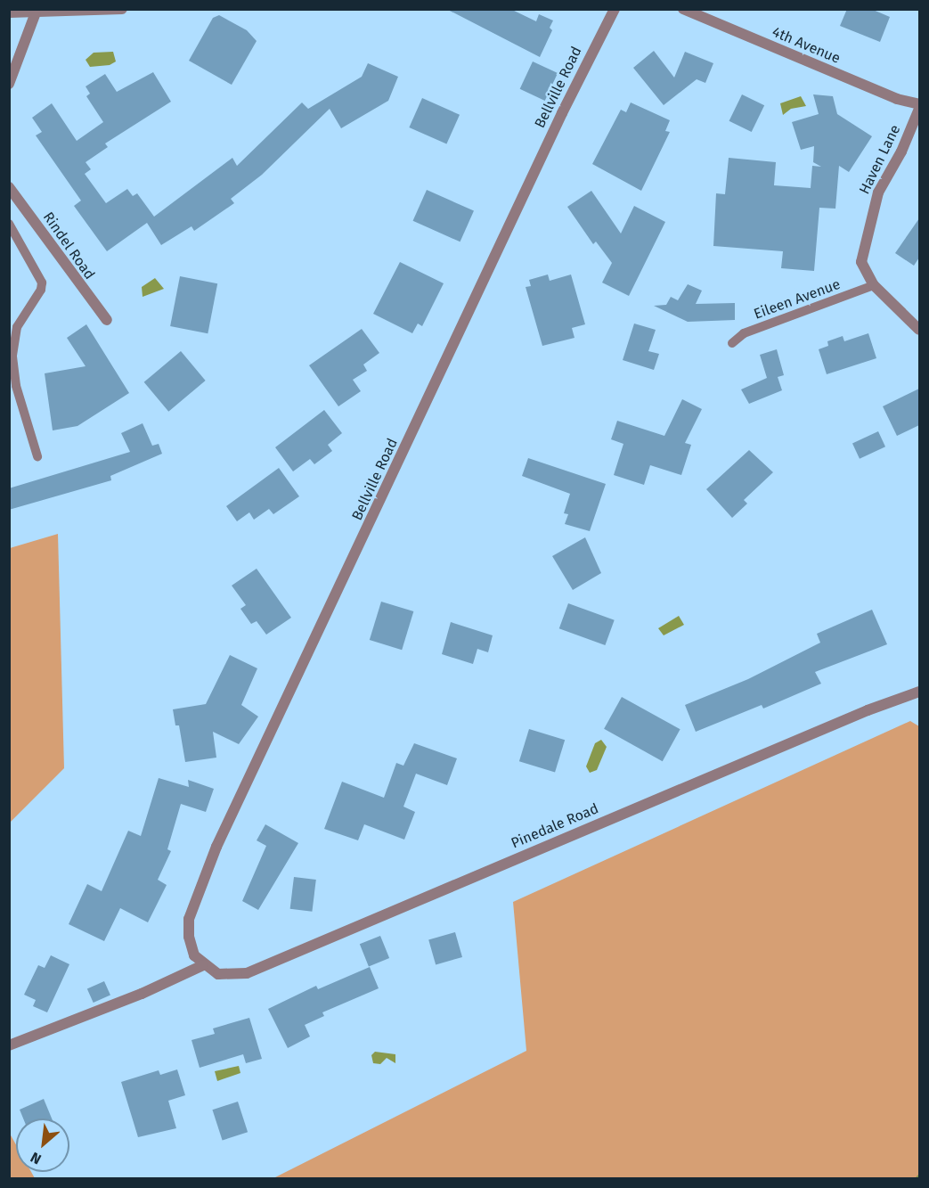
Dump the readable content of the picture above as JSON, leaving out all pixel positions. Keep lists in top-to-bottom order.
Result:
{
  "streets": {
    "street": [
      "4th Avenue",
      "Bellville Road",
      "Haven Lane",
      "Rindel Road",
      "Pinedale Road"
    ],
    "lane": ["Eileen Avenue"]
  },
  "crossings": [
    ["Bellville Road", "Pinedale Road"],
    ["Haven Lane", "Eileen Avenue"]
  ],
  "north": "bottom left"
}
